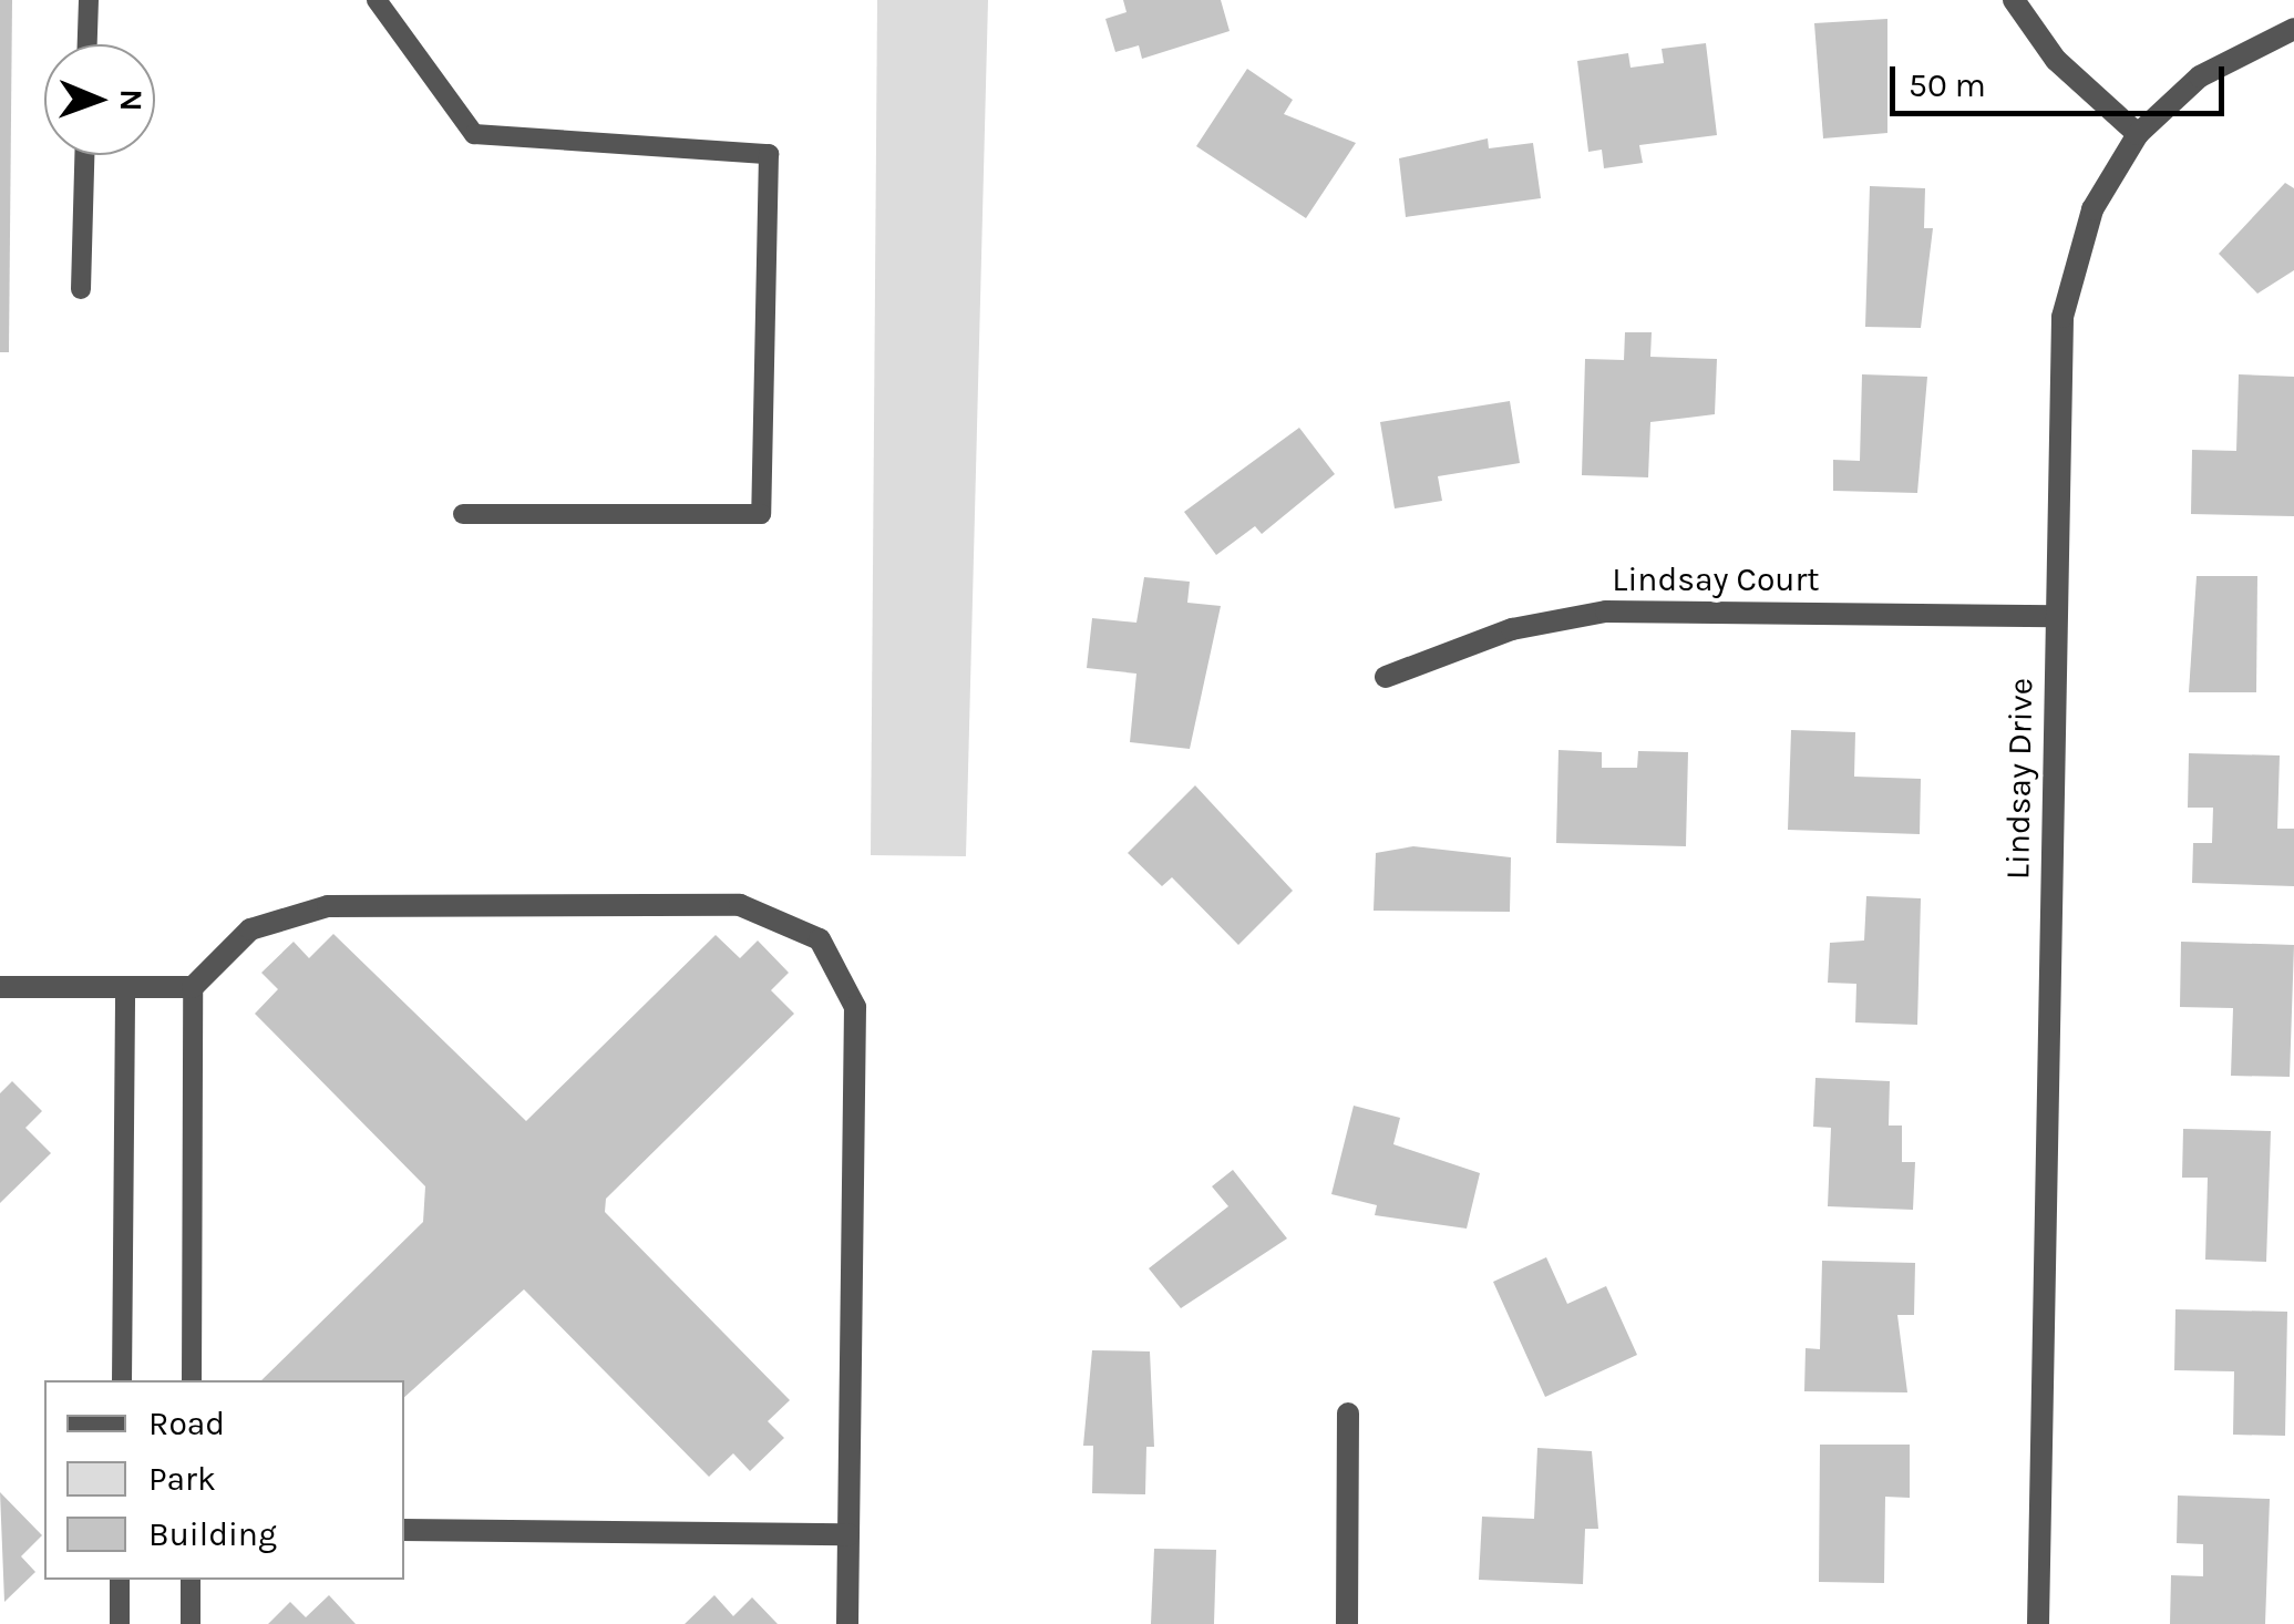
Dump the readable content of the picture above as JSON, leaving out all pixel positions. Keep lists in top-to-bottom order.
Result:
{
  "streets": {
    "street": ["Lindsay Court", "Lindsay Drive"]
  },
  "crossings": [
    ["Lindsay Court", "Lindsay Drive"]
  ],
  "legend": ["Road", "Park", "Building"],
  "scale_bar": "50 m",
  "north": "right"
}
